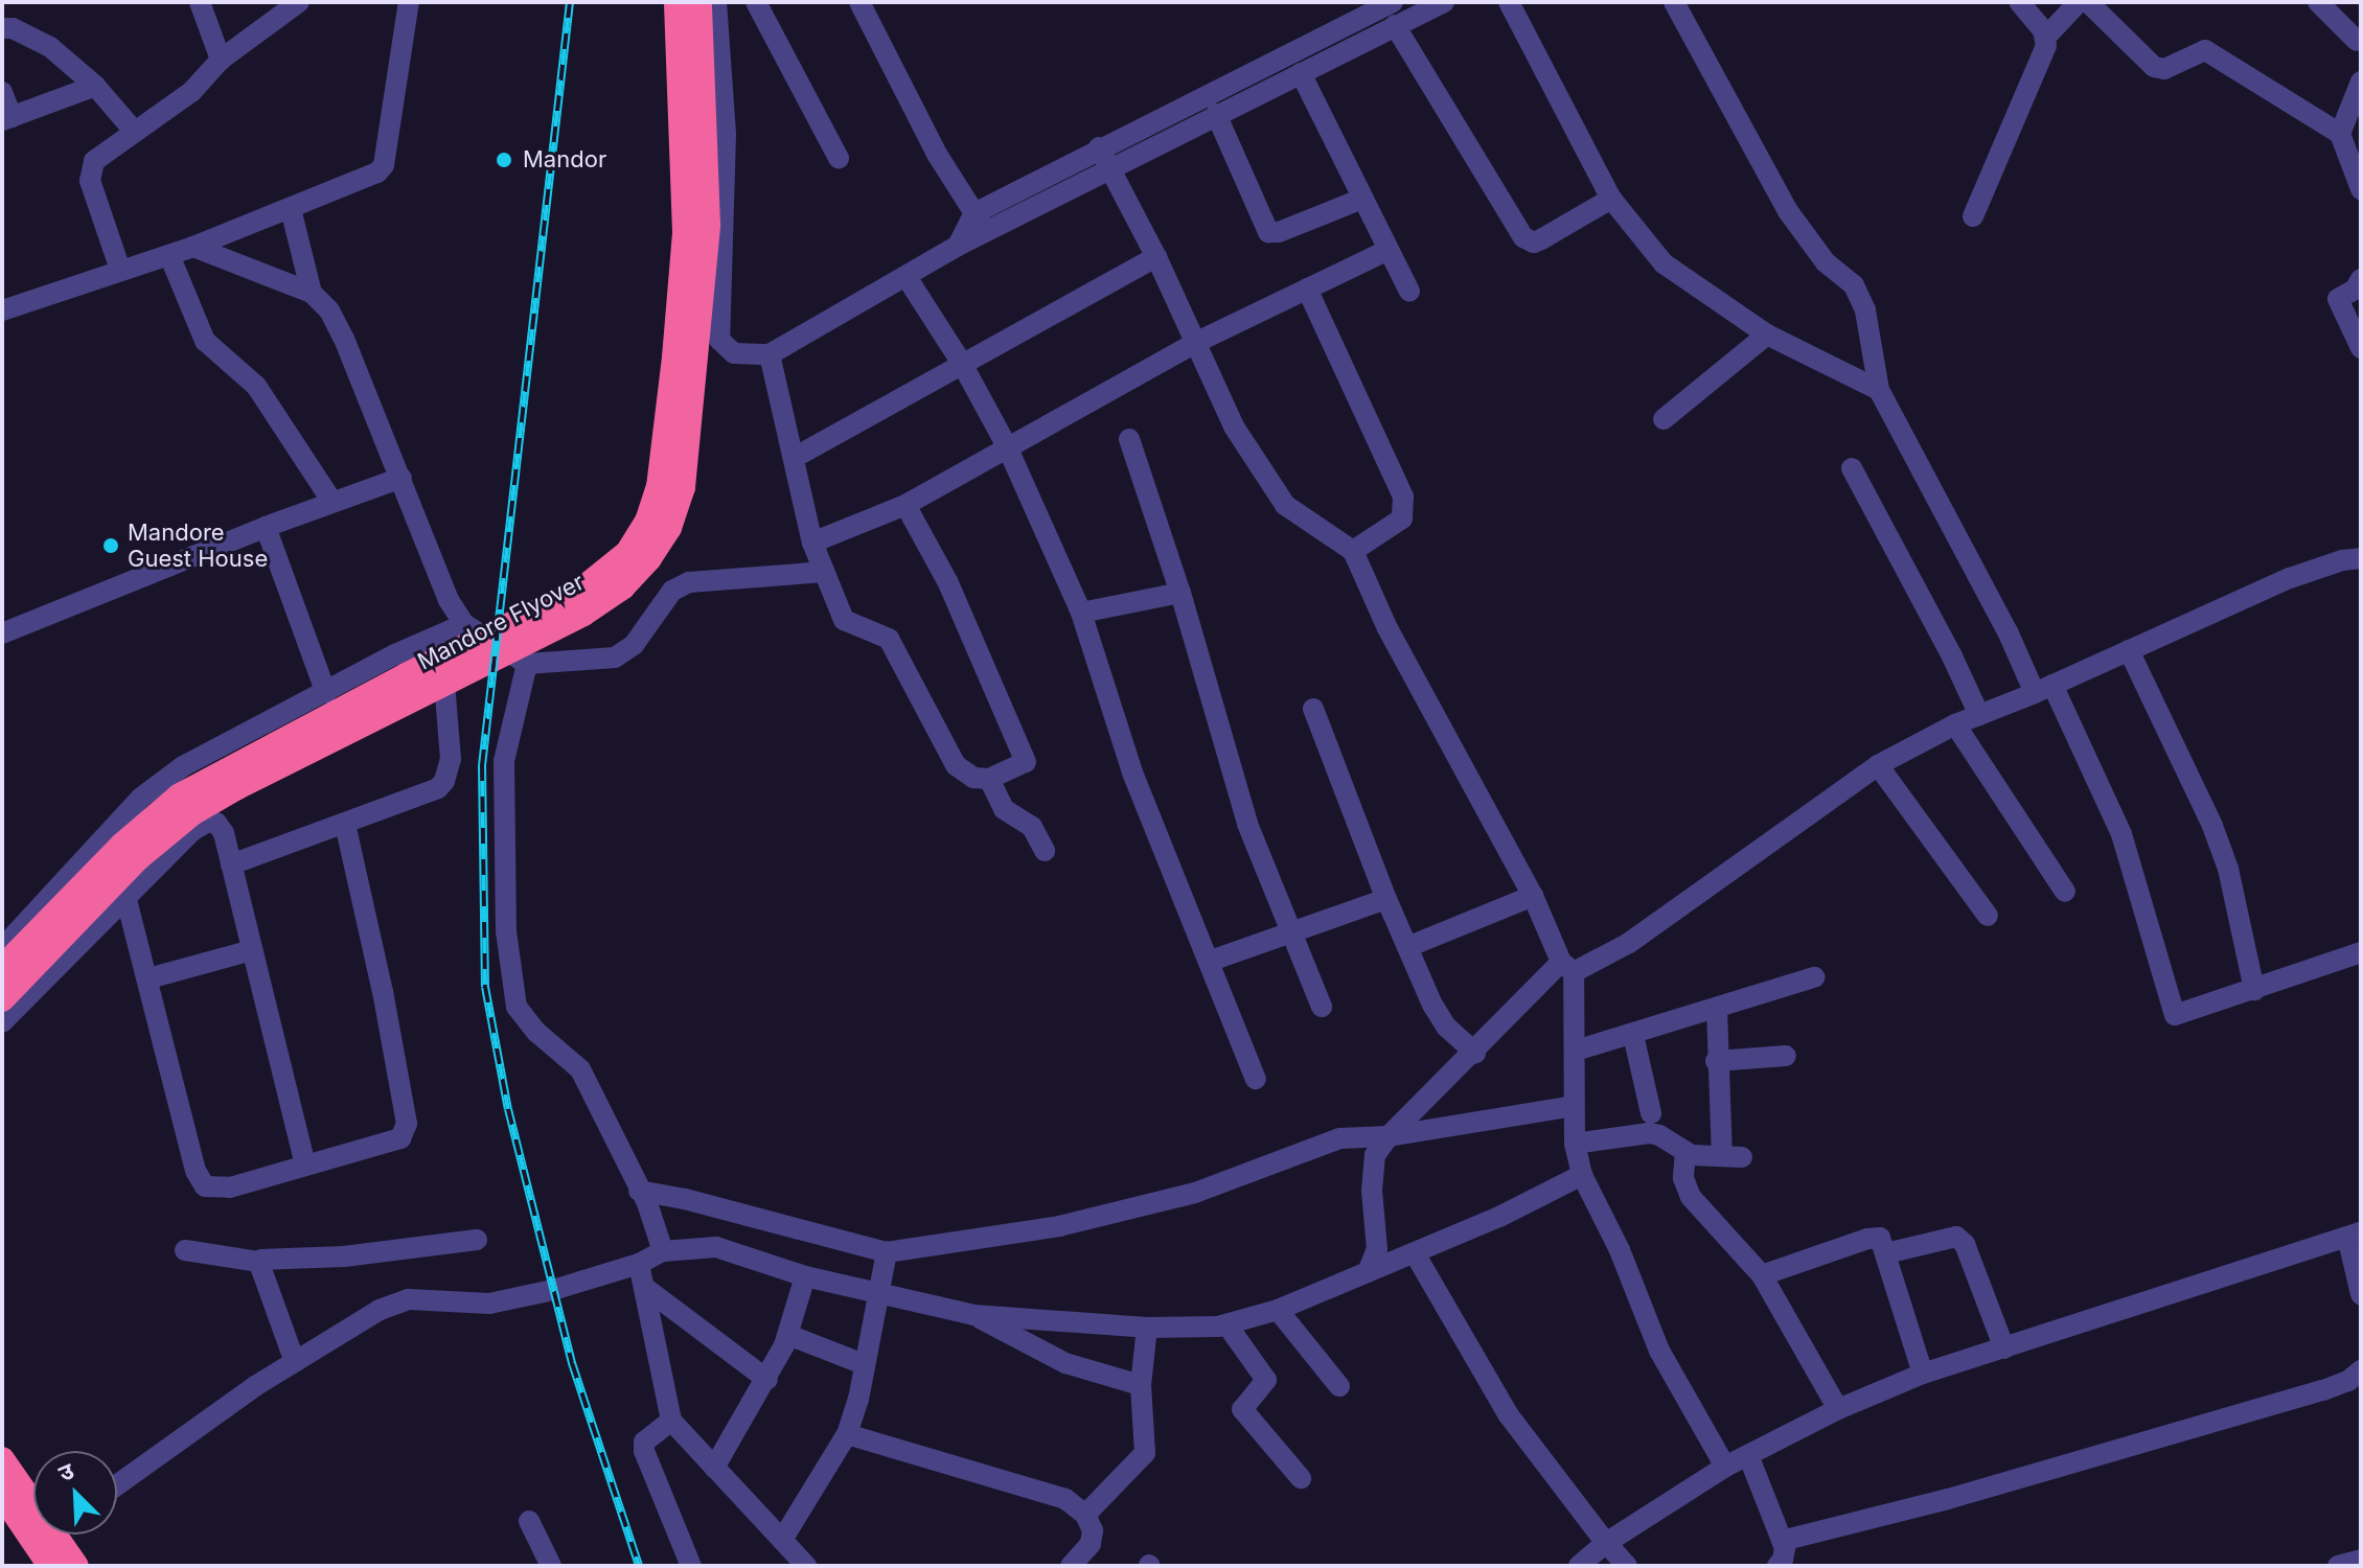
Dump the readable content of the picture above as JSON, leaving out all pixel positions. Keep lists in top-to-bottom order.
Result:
{
  "streets": {
    "highway": ["Mandore Flyover"]
  },
  "places": ["Mandor", "Mandore Guest House"],
  "north": "top left"
}
